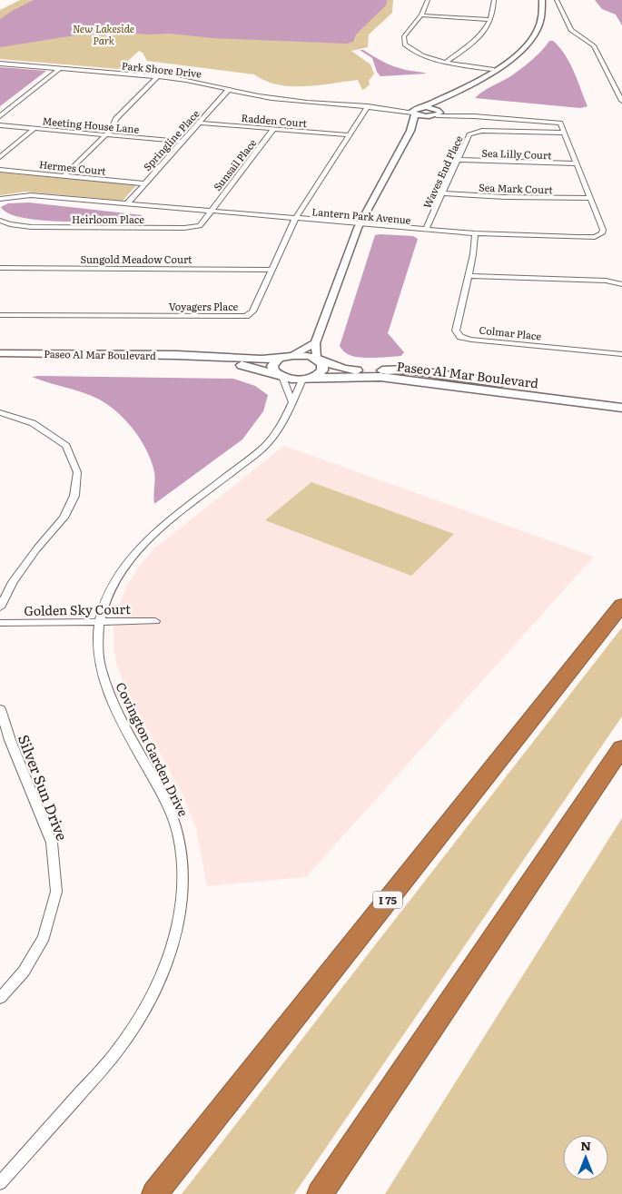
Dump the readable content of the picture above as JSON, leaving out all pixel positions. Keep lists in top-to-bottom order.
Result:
{
  "streets": {
    "highway": ["I 75"],
    "main road": ["Paseo Al Mar Boulevard"],
    "street": [
      "Park Shore Drive",
      "Radden Court",
      "Meeting House Lane",
      "Springline Place",
      "Sea Lilly Court",
      "Sunsail Place",
      "Hermes Court",
      "Waves End Place",
      "Sea Mark Court",
      "Lantern Park Avenue",
      "Heirloom Place",
      "Sungold Meadow Court",
      "Voyagers Place",
      "Colmar Place",
      "Golden Sky Court",
      "Covington Garden Drive",
      "Silver Sun Drive"
    ]
  },
  "crossings": [
    ["Park Shore Drive", "Springline Place"],
    ["Park Shore Drive", "Voyagers Place"],
    ["Radden Court", "Springline Place"],
    ["Radden Court", "Sunsail Place"],
    ["Radden Court", "Voyagers Place"],
    ["Meeting House Lane", "Springline Place"],
    ["Springline Place", "Hermes Court"],
    ["Springline Place", "Lantern Park Avenue"],
    ["Sea Lilly Court", "Waves End Place"],
    ["Sea Lilly Court", "Lantern Park Avenue"],
    ["Sunsail Place", "Lantern Park Avenue"],
    ["Sunsail Place", "Heirloom Place"],
    ["Waves End Place", "Sea Mark Court"],
    ["Waves End Place", "Lantern Park Avenue"],
    ["Sea Mark Court", "Lantern Park Avenue"],
    ["Lantern Park Avenue", "Heirloom Place"],
    ["Lantern Park Avenue", "Voyagers Place"],
    ["Lantern Park Avenue", "Colmar Place"],
    ["Sungold Meadow Court", "Voyagers Place"],
    ["Paseo Al Mar Boulevard", "Covington Garden Drive"],
    ["Golden Sky Court", "Covington Garden Drive"]
  ],
  "parks": ["New Lakeside Park"],
  "north": "top"
}
